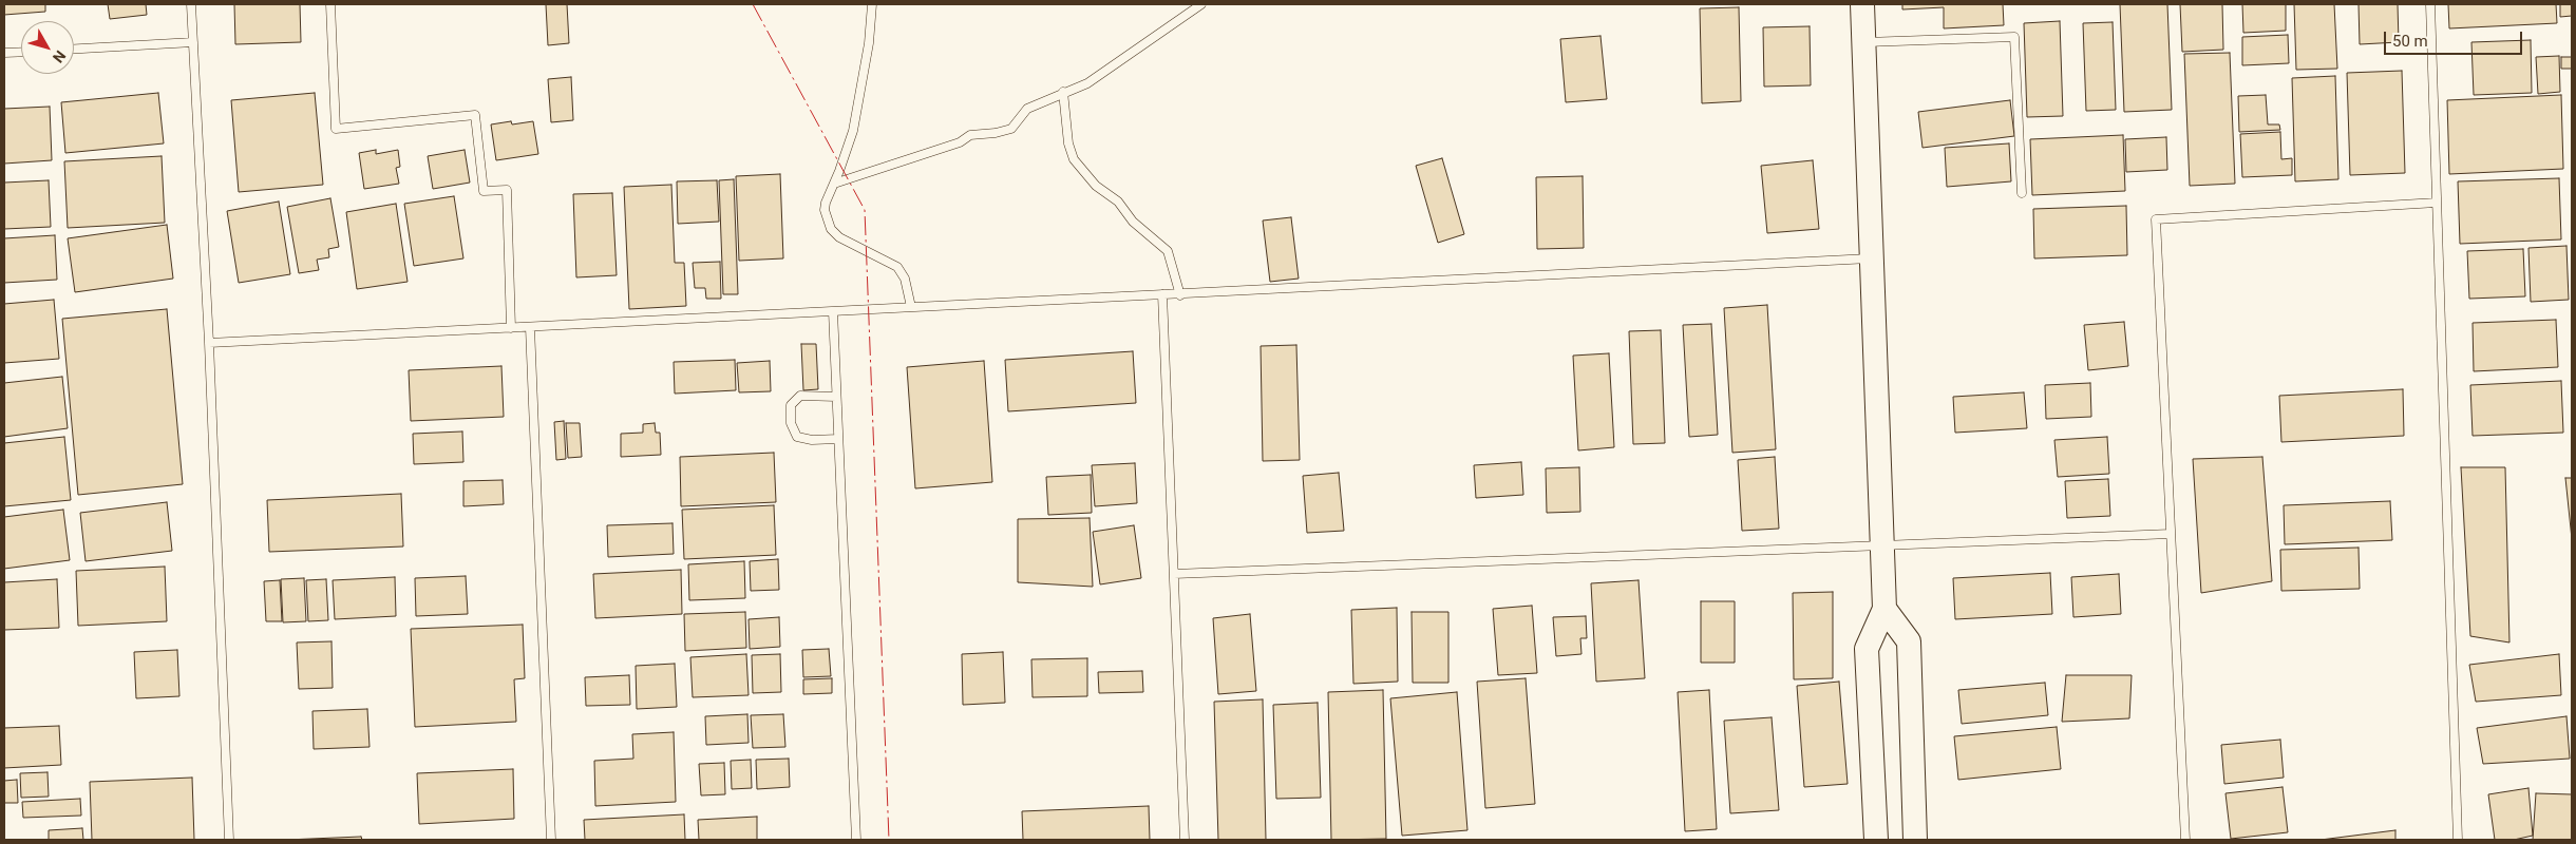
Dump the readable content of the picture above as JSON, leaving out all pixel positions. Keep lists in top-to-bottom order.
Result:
{
  "scale_bar": "50 m",
  "north": "bottom right"
}
